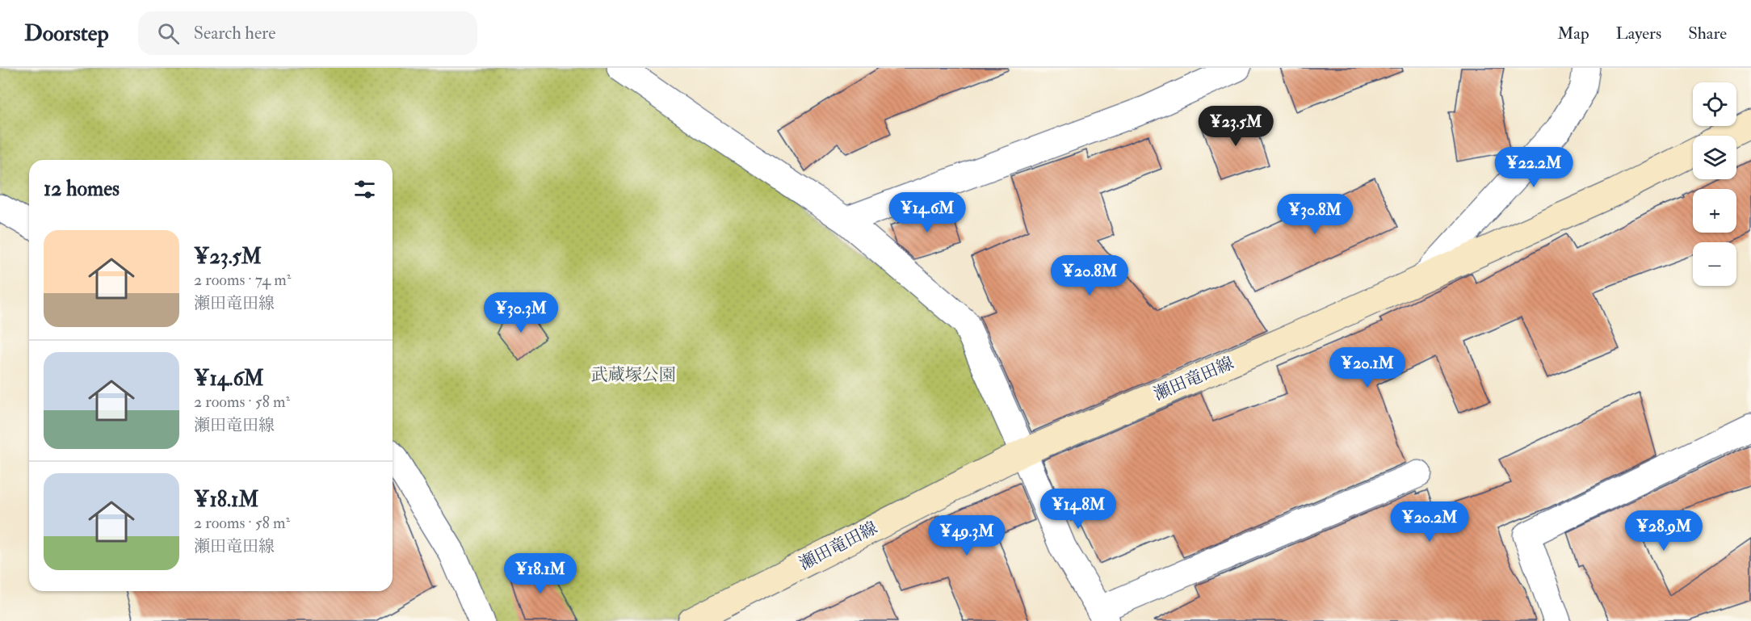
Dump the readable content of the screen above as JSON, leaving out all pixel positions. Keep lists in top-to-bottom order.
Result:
{
  "streets": {
    "main road": ["瀬田竜田線"]
  },
  "parks": ["武蔵塚公園"],
  "page": {
    "header": "Doorstep",
    "search": "Search here",
    "nav": ["Map", "Layers", "Share"],
    "map_buttons": ["+", "−"],
    "price": [
      "¥23.5M",
      "¥22.2M",
      "¥14.6M",
      "¥30.8M",
      "¥20.8M",
      "¥30.3M",
      "¥20.1M",
      "¥14.8M",
      "¥20.2M",
      "¥28.9M",
      "¥49.3M",
      "¥18.1M"
    ],
    "heading": "12 homes",
    "list": [
      {
        "name": "¥23.5M",
        "note": "2 rooms · 74 m² · 瀬田竜田線"
      },
      {
        "name": "¥14.6M",
        "note": "2 rooms · 58 m² · 瀬田竜田線"
      },
      {
        "name": "¥18.1M",
        "note": "2 rooms · 58 m² · 瀬田竜田線"
      }
    ]
  }
}
